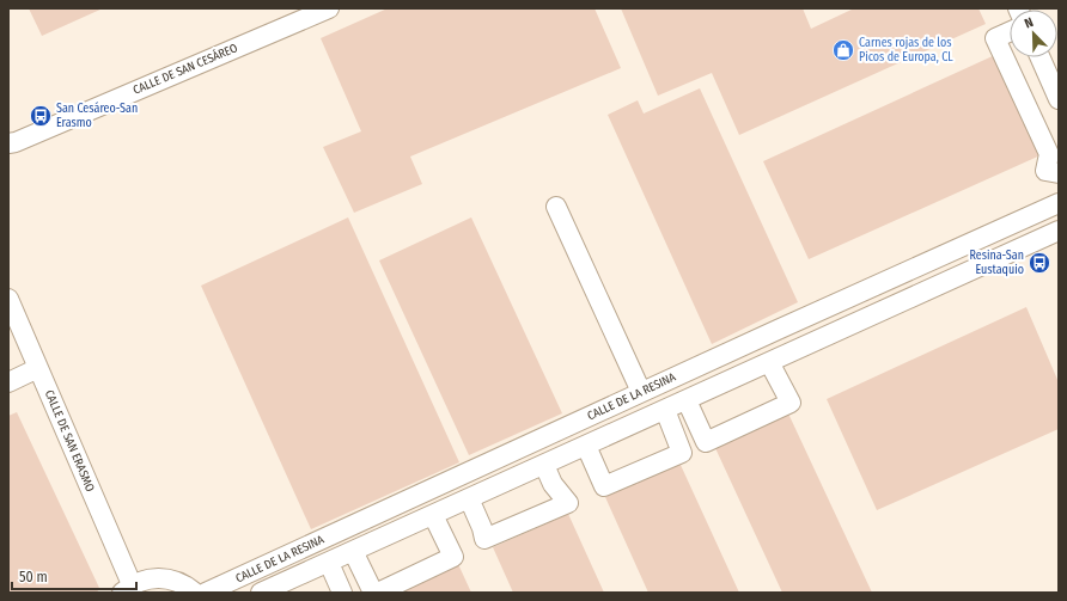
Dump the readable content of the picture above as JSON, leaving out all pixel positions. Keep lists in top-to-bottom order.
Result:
{
  "streets": {
    "street": ["CALLE DE SAN CESÁREO", "CALLE DE LA RESINA", "CALLE DE SAN ERASMO"]
  },
  "places": {
    "shop": ["Carnes rojas de los Picos de Europa, CL"],
    "bus stop": ["San Cesáreo-San Erasmo", "Resina-San Eustaquio"]
  },
  "scale_bar": "50 m",
  "north": "top left"
}
